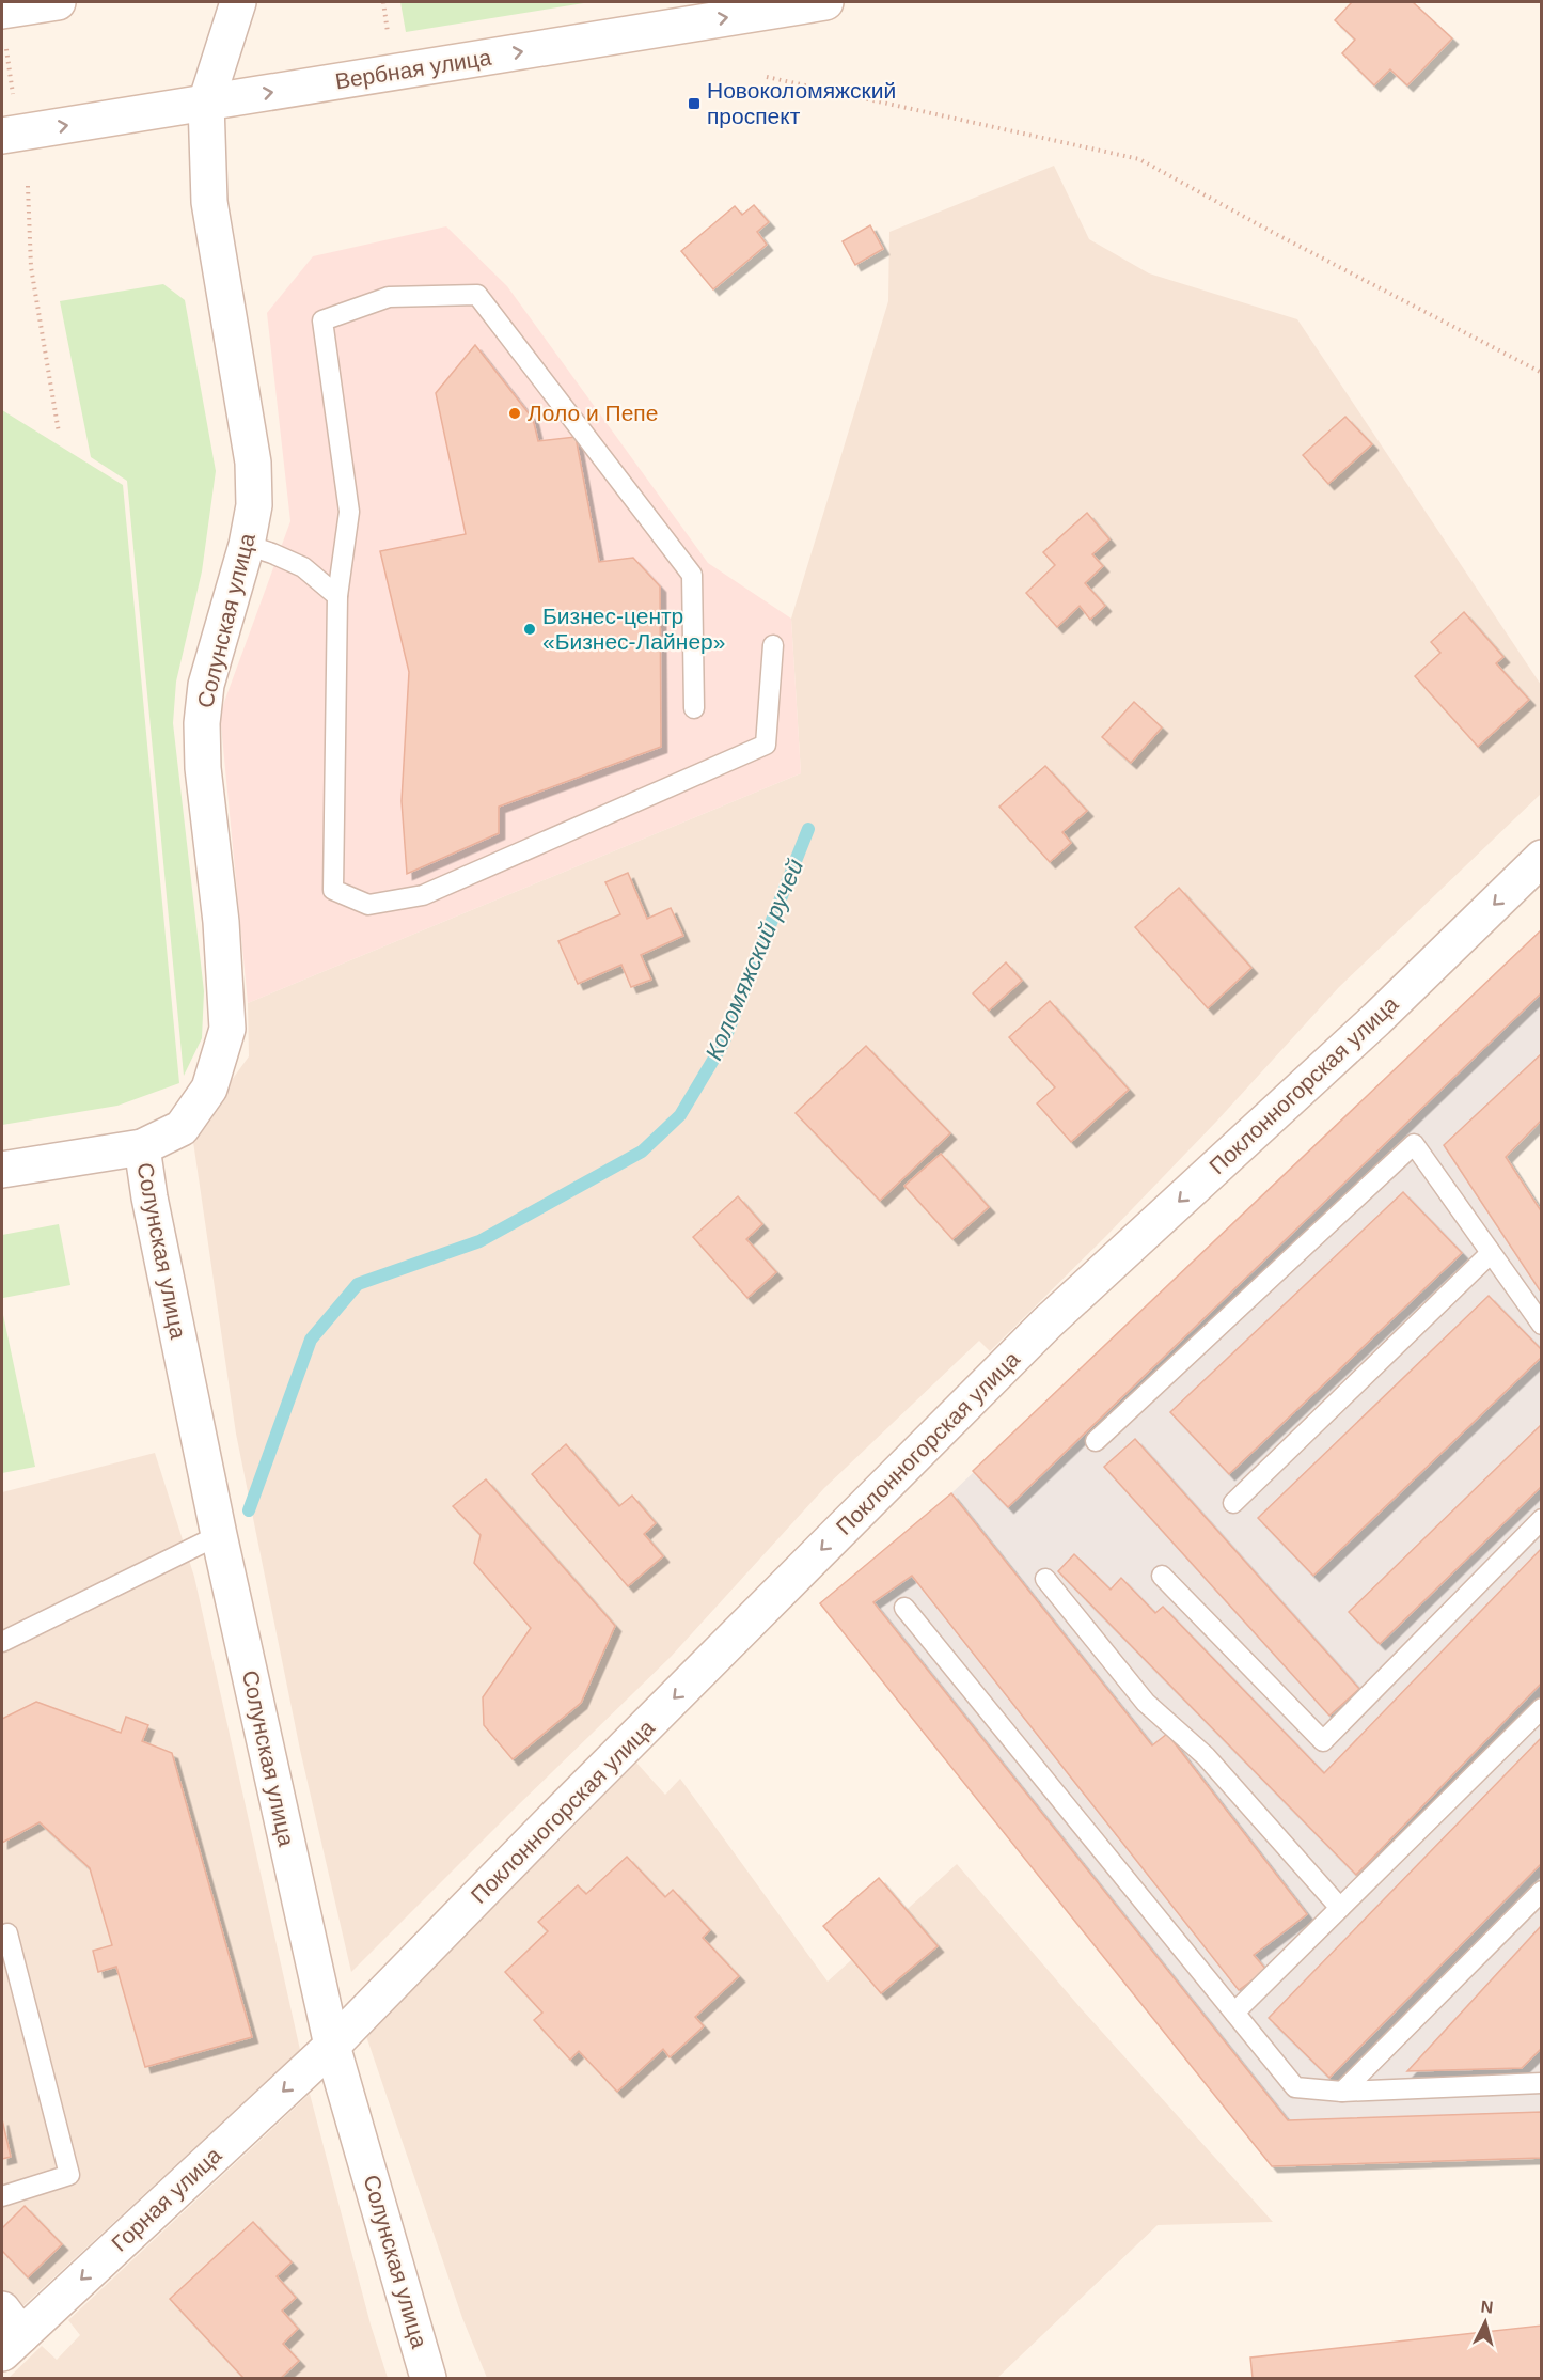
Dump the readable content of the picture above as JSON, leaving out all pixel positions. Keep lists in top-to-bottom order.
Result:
{
  "streets": {
    "street": [
      "Вербная улица",
      "Солунская улица",
      "Поклонногорская улица",
      "Горная улица"
    ]
  },
  "crossings": [
    ["Вербная улица", "Солунская улица"],
    ["Солунская улица", "Поклонногорская улица"],
    ["Солунская улица", "Горная улица"],
    ["Поклонногорская улица", "Горная улица"]
  ],
  "one_way": ["Вербная улица", "Поклонногорская улица", "Горная улица"],
  "water": ["Коломяжский ручей"],
  "places": {
    "transit": ["Новоколомяжский проспект"],
    "other": ["Лоло и Пепе", "Бизнес-центр «Бизнес-Лайнер»"]
  },
  "north": "top"
}
